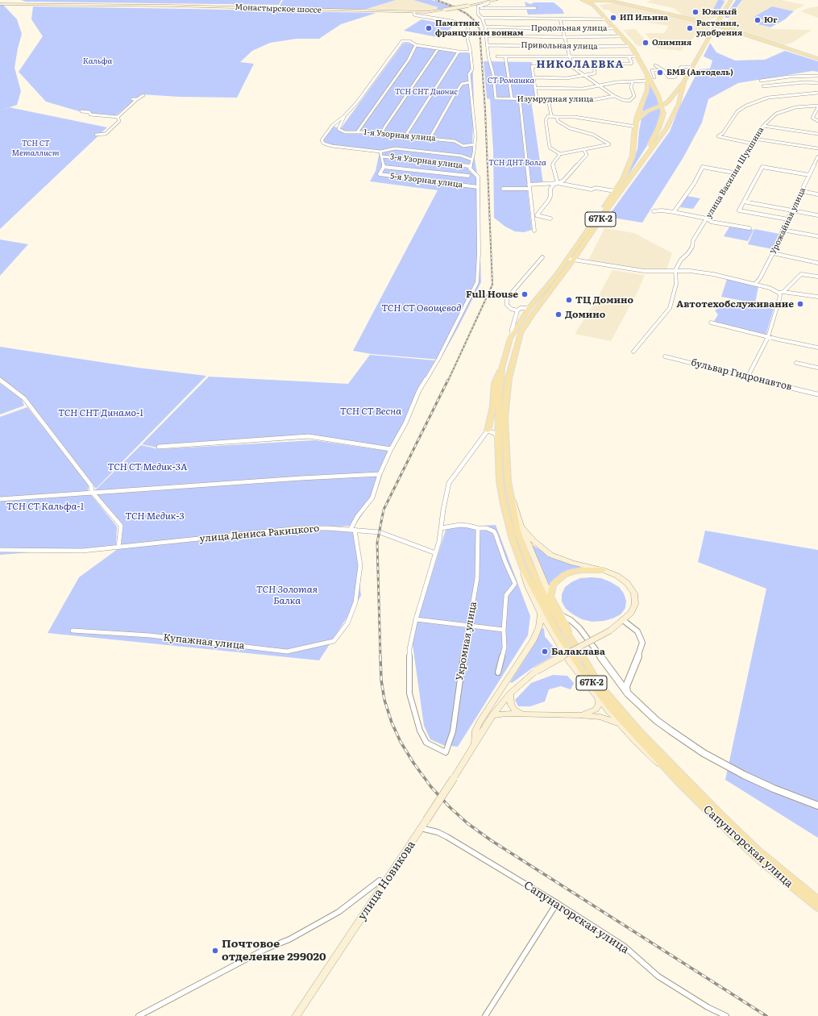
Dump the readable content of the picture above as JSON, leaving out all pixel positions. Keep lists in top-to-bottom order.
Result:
{
  "streets": {
    "main road": [
      "Монастырское шоссе",
      "67К-2",
      "Сапунгорская улица",
      "улица Новикова"
    ],
    "street": [
      "Продольная улица",
      "Привольная улица",
      "Изумрудная улица",
      "1-я Узорная улица",
      "3-я Узорная улица",
      "улица Василия Шукшина",
      "5-я Узорная улица",
      "Урожайная улица",
      "бульвар Гидронавтов",
      "улица Дениса Ракицкого",
      "Укромная улица",
      "Купажная улица",
      "Сапунагорская улица"
    ]
  },
  "crossings": [
    ["Продольная улица", "67К-2"],
    ["Привольная улица", "Изумрудная улица"],
    ["Привольная улица", "67К-2"],
    ["3-я Узорная улица", "5-я Узорная улица"],
    ["67К-2", "Сапунгорская улица"],
    ["улица Дениса Ракицкого", "Купажная улица"],
    ["улица Новикова", "Сапунагорская улица"]
  ],
  "districts": ["НИКОЛАЕВКА"],
  "parks": [
    "Кальфа",
    "СТ Ромашка",
    "ТСН СНТ Дионис",
    "ТСН СТ Металлист",
    "ТСН ДНТ Волга",
    "ТСН СТ Овощевод",
    "ТСН СТ Весна",
    "ТСН СНТ Динамо-1",
    "ТСН СТ Медик-3А",
    "ТСН СТ Кальфа-1",
    "ТСН Медик-3",
    "ТСН Золотая Балка"
  ],
  "places": [
    "Южный",
    "ИП Ильина",
    "Юг",
    "Памятник французким воинам",
    "Растения, удобрения",
    "Олимпия",
    "БМВ (Автодель)",
    "Full House",
    "ТЦ Домино",
    "Автотехобслуживание",
    "Домино",
    "Балаклава",
    "Почтовое отделение 299020"
  ]
}
